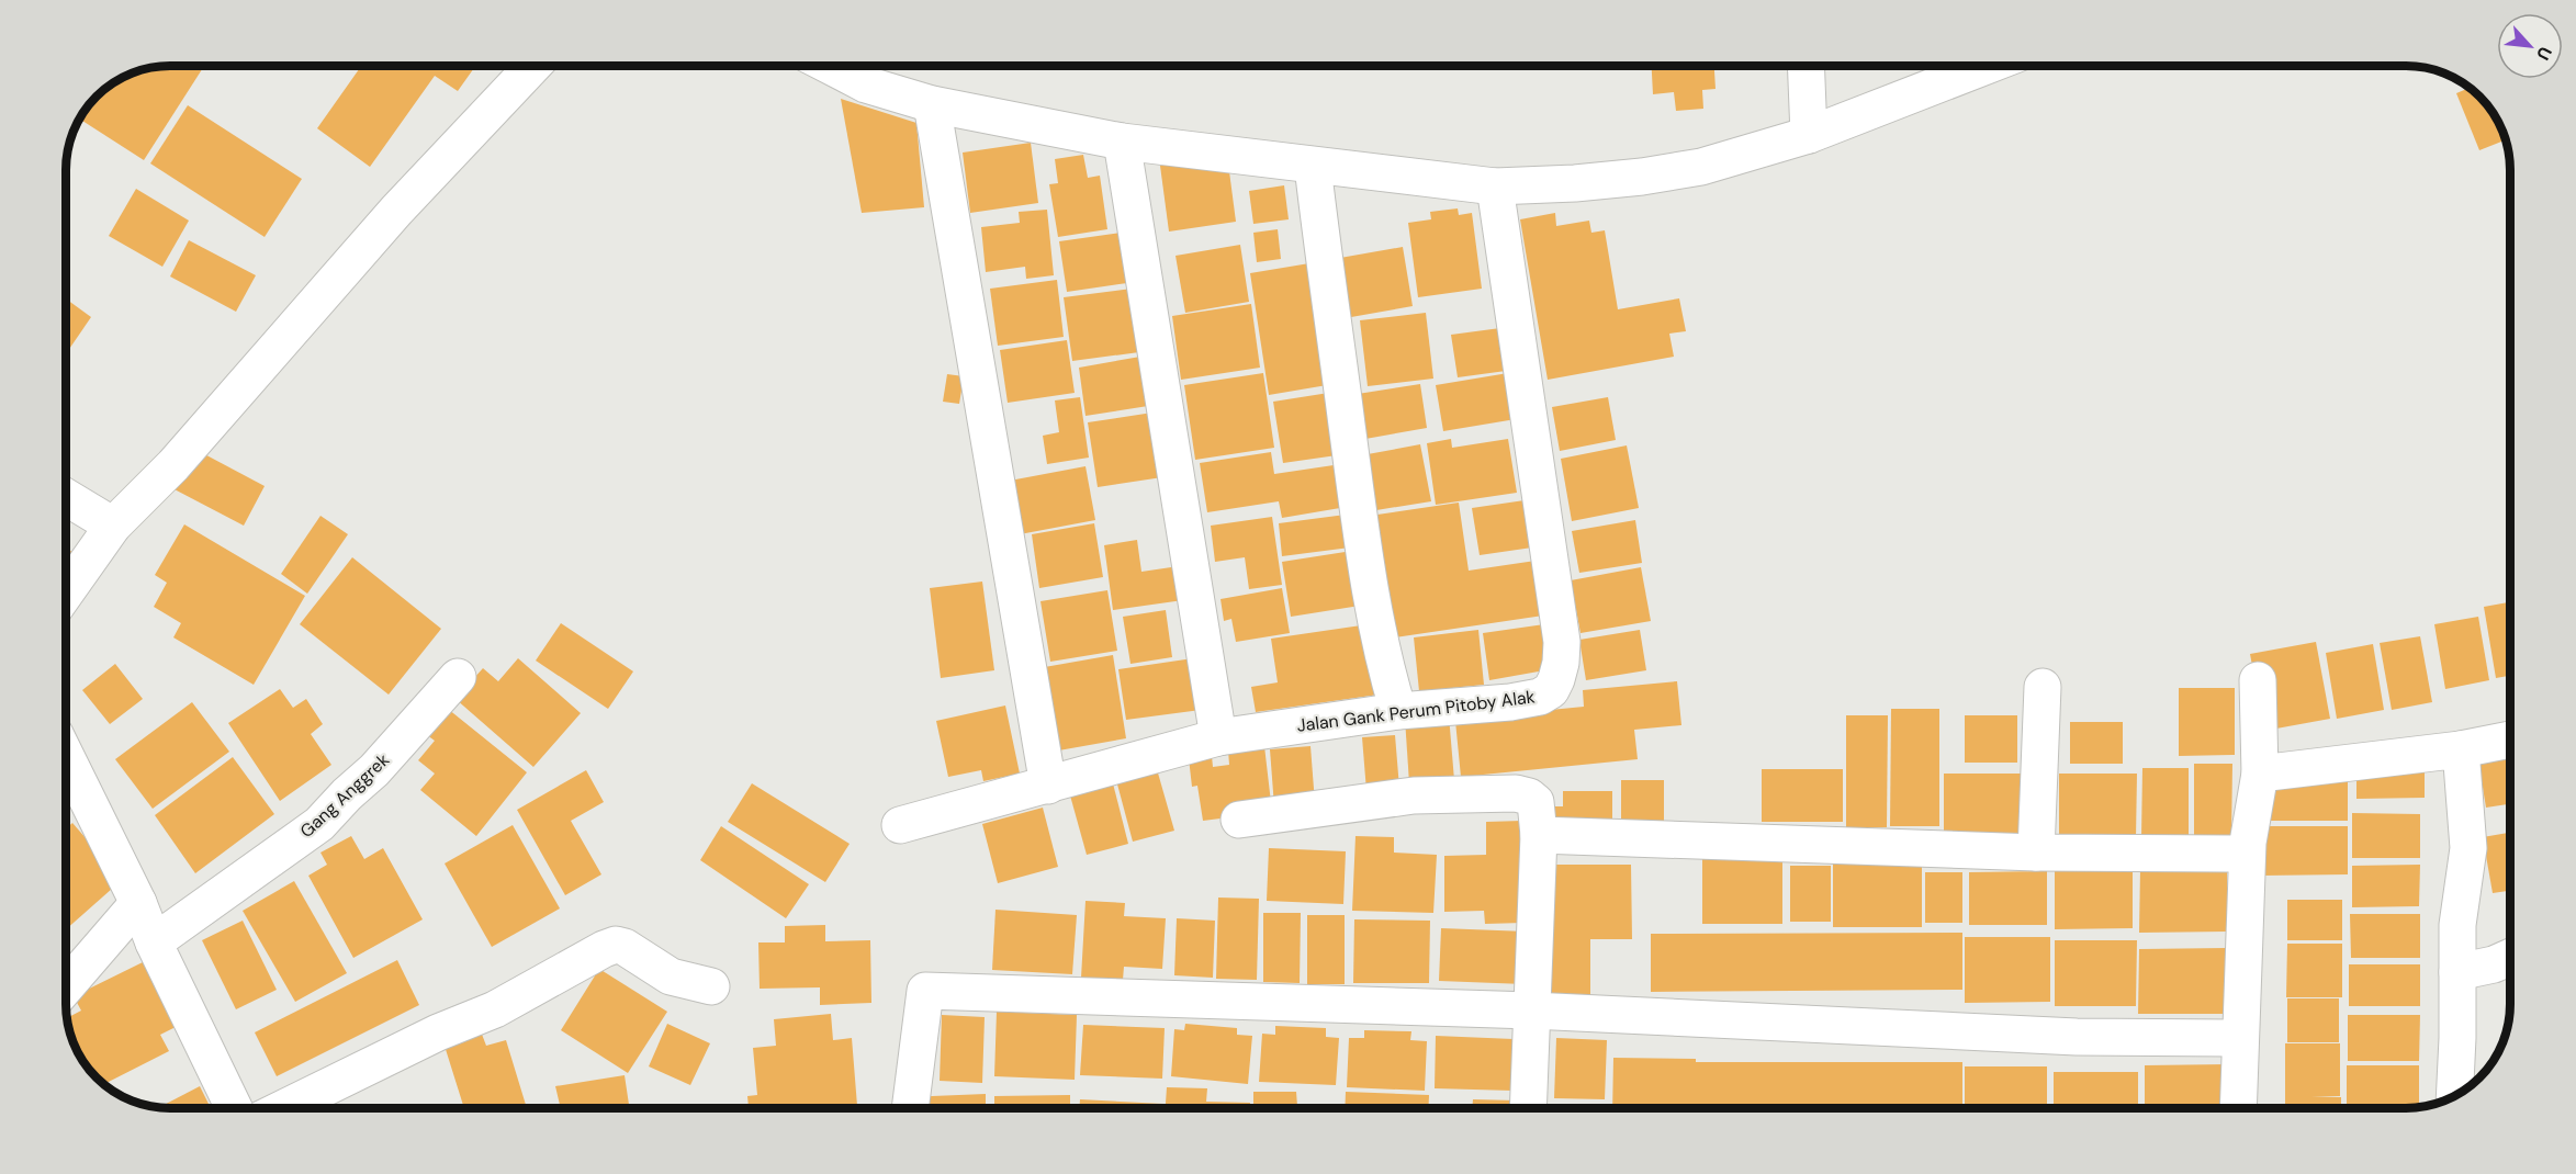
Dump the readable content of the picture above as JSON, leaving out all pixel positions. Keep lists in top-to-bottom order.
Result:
{
  "streets": {
    "street": ["Jalan Gank Perum Pitoby Alak", "Gang Anggrek"]
  },
  "north": "bottom right"
}
